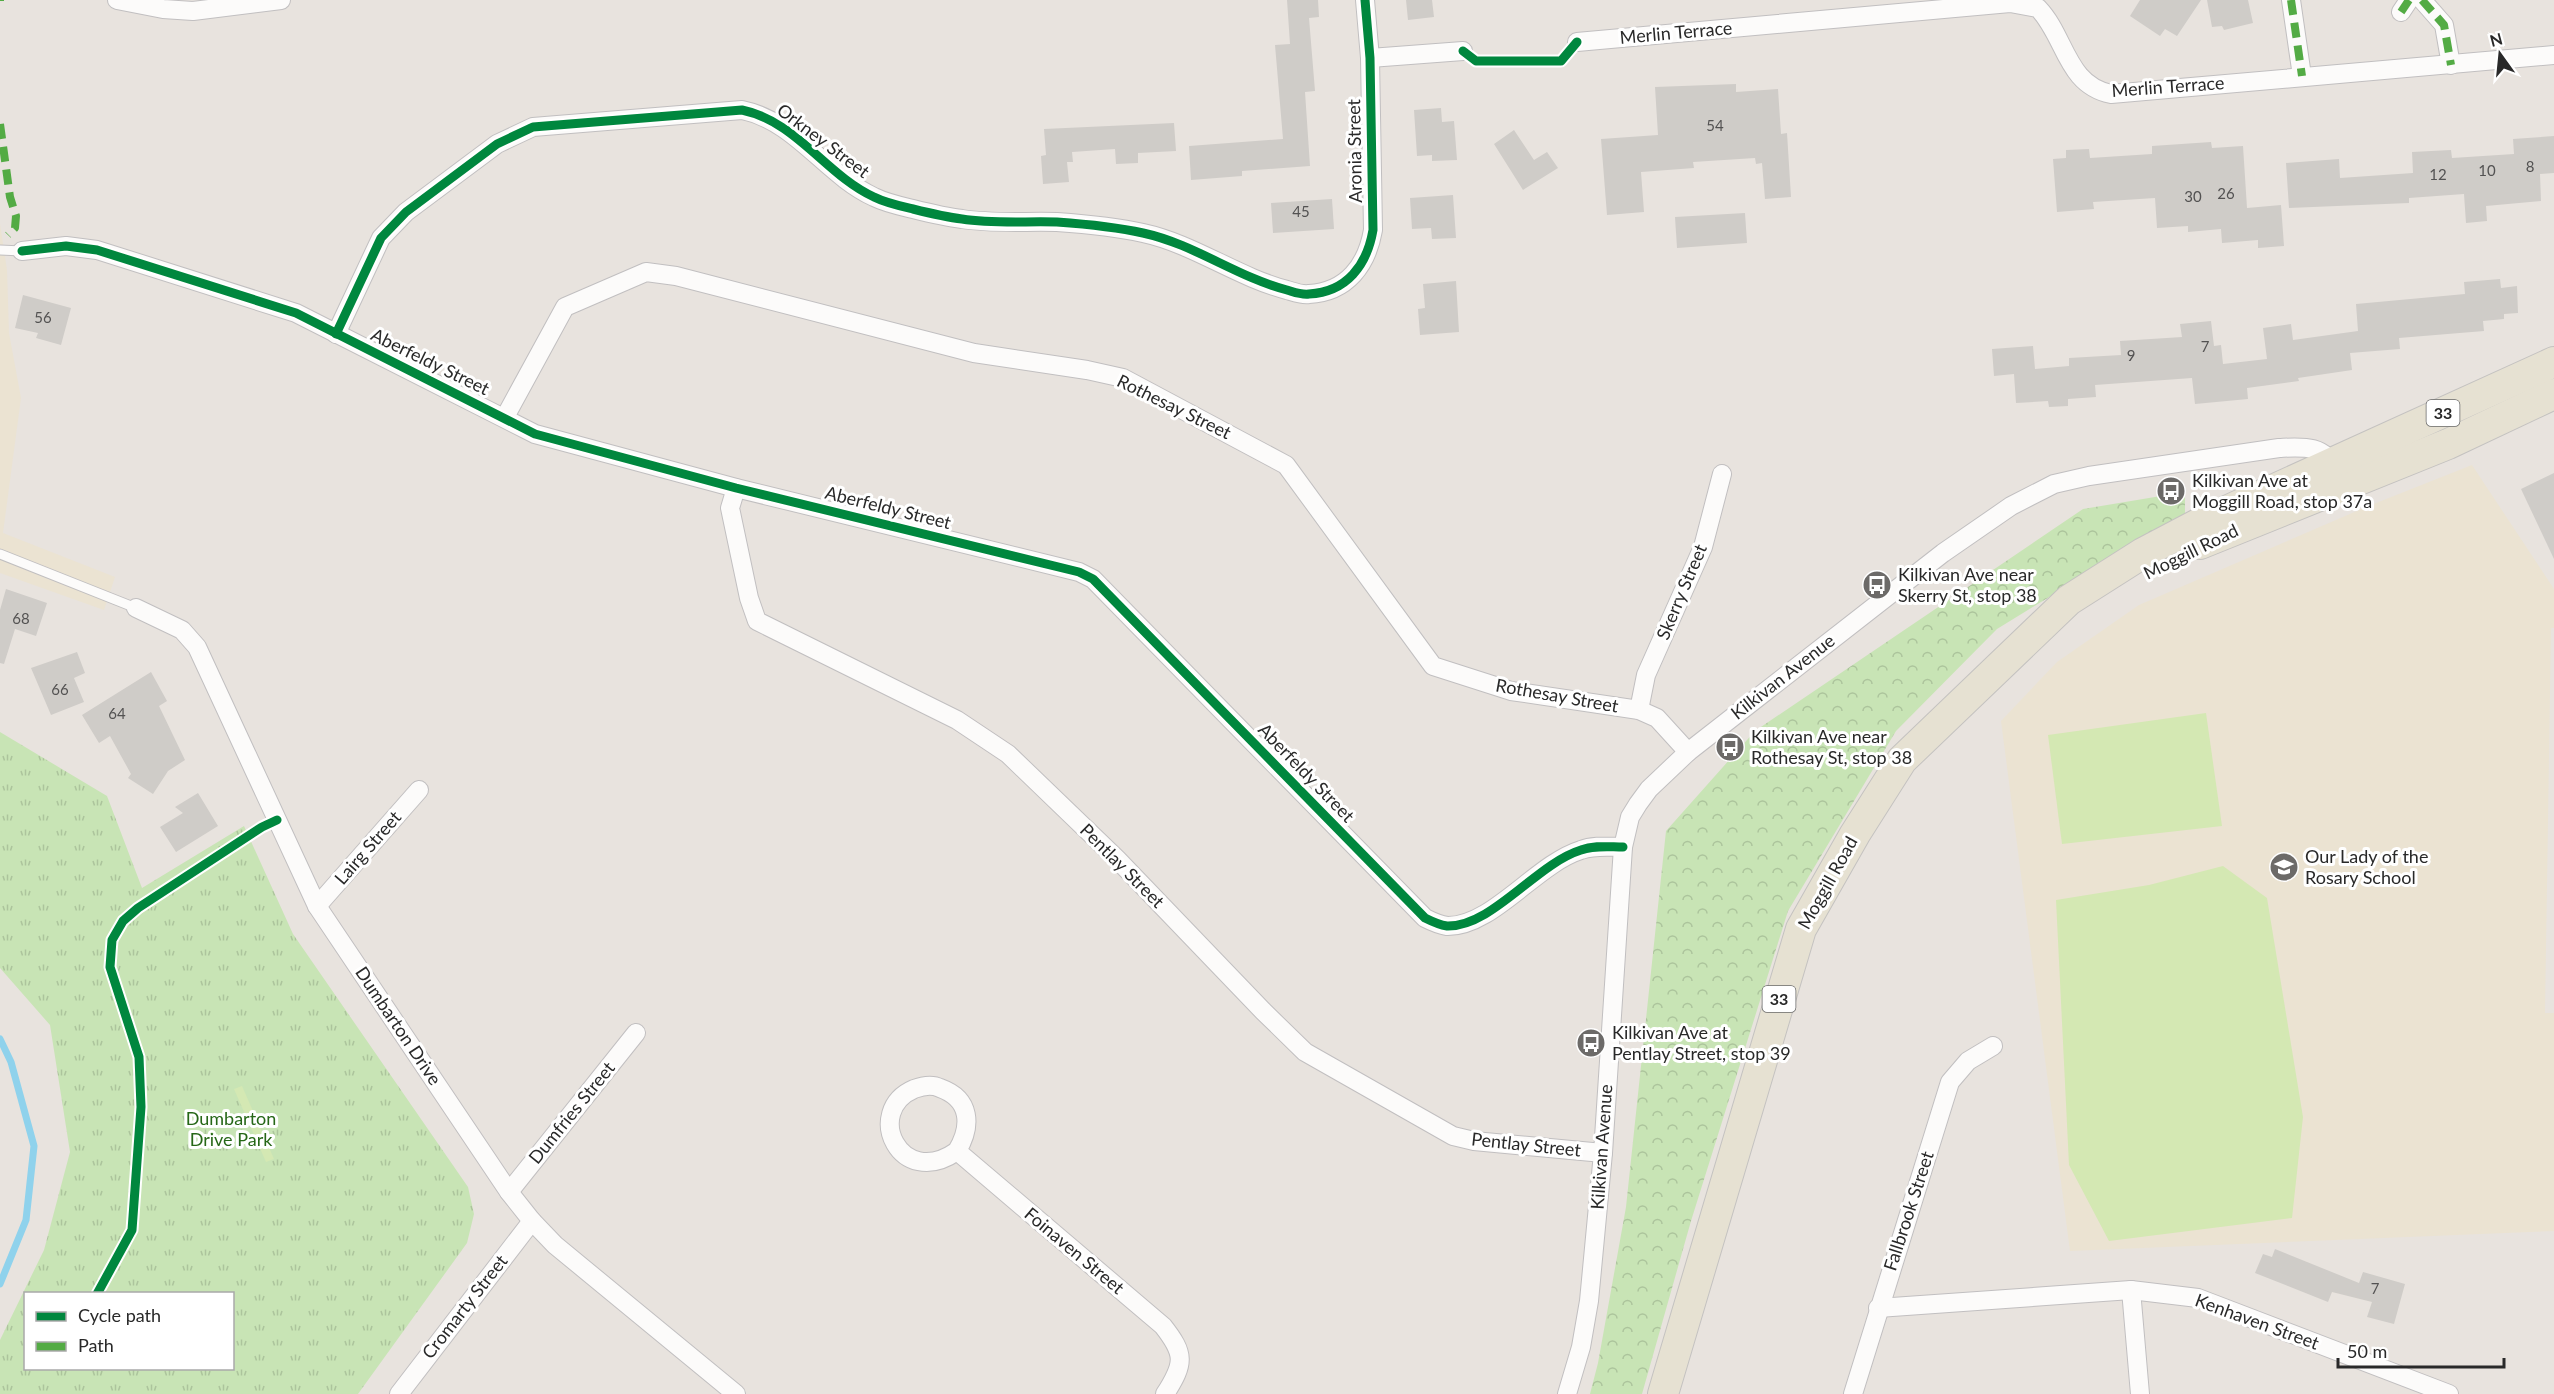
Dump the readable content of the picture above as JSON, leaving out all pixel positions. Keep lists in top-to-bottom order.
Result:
{
  "streets": {
    "main road": ["33", "Moggill Road"],
    "street": [
      "Merlin Terrace",
      "Orkney Street",
      "Aronia Street",
      "Aberfeldy Street",
      "Rothesay Street",
      "Skerry Street",
      "Kilkivan Avenue",
      "Lairg Street",
      "Pentlay Street",
      "Dumbarton Drive",
      "Dumfries Street",
      "Fallbrook Street",
      "Foinaven Street",
      "Cromarty Street",
      "Kenhaven Street"
    ]
  },
  "crossings": [
    ["Orkney Street", "Aronia Street"],
    ["Orkney Street", "Aberfeldy Street"],
    ["Aberfeldy Street", "Rothesay Street"],
    ["Aberfeldy Street", "Kilkivan Avenue"],
    ["Aberfeldy Street", "Pentlay Street"],
    ["Rothesay Street", "Skerry Street"],
    ["Rothesay Street", "Kilkivan Avenue"],
    ["Moggill Road", "Kilkivan Avenue"],
    ["Kilkivan Avenue", "Pentlay Street"],
    ["Lairg Street", "Dumbarton Drive"],
    ["Dumbarton Drive", "Dumfries Street"],
    ["Dumbarton Drive", "Cromarty Street"],
    ["Fallbrook Street", "Kenhaven Street"]
  ],
  "parks": ["Dumbarton Drive Park"],
  "places": {
    "bus stop": [
      "Kilkivan Ave at Moggill Road, stop 37a",
      "Kilkivan Ave near Skerry St, stop 38",
      "Kilkivan Ave near Rothesay St, stop 38",
      "Kilkivan Ave at Pentlay Street, stop 39"
    ],
    "school or university": ["Our Lady of the Rosary School"]
  },
  "house_numbers": [
    "54",
    "8",
    "10",
    "12",
    "26",
    "30",
    "45",
    "56",
    "7",
    "9",
    "68",
    "66",
    "64",
    "7"
  ],
  "legend": ["Cycle path", "Path"],
  "scale_bar": "50 m",
  "north": "top"
}
